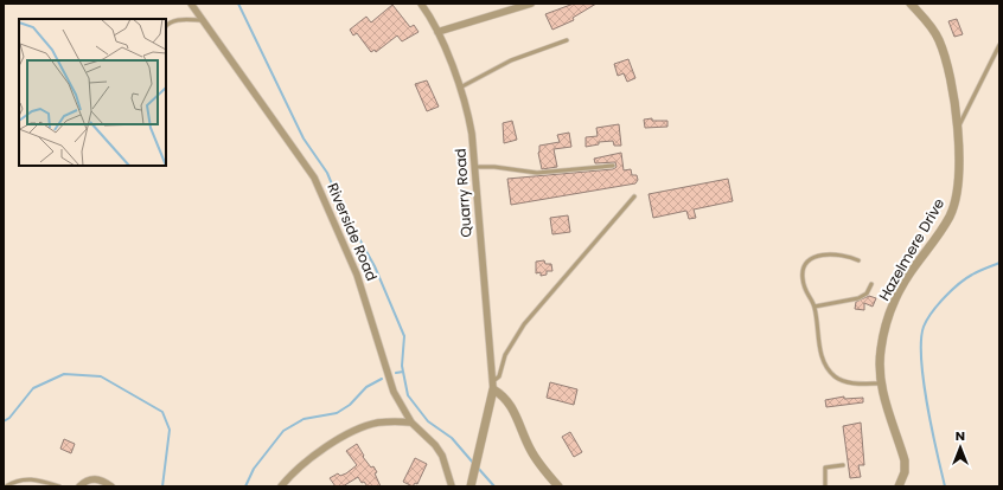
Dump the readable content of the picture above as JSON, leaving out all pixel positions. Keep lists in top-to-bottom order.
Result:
{
  "streets": {
    "street": ["Quarry Road", "Riverside Road", "Hazelmere Drive"]
  },
  "north": "top"
}
